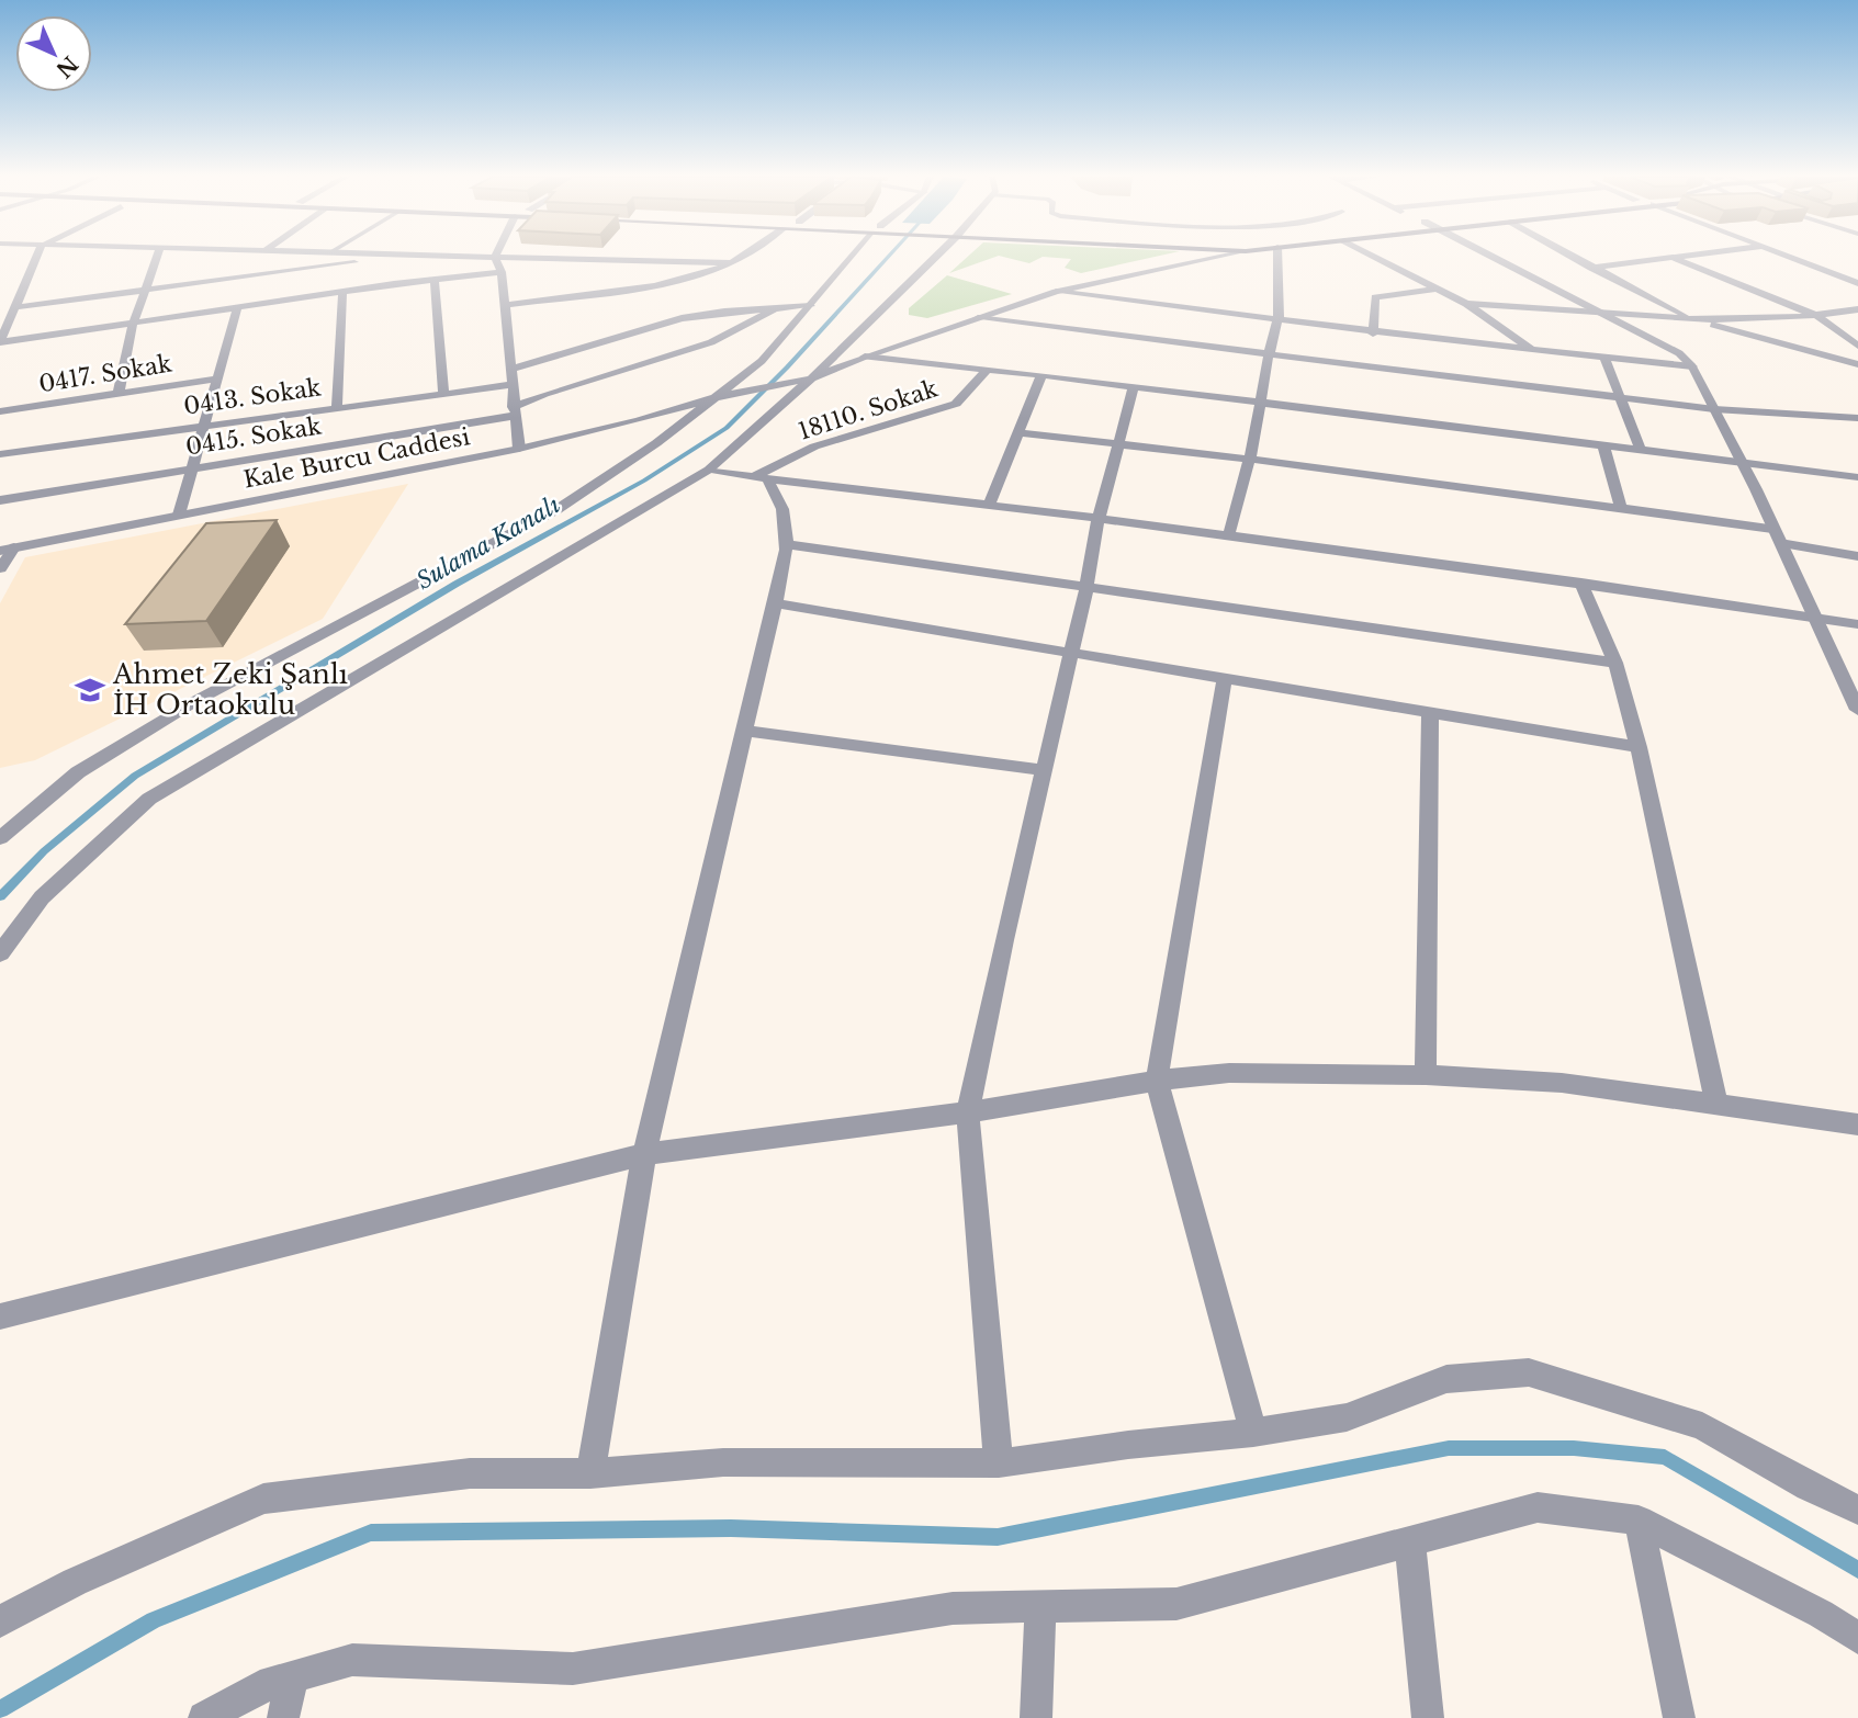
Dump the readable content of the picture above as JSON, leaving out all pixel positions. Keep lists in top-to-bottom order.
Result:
{
  "streets": {
    "street": [
      "0417. Sokak",
      "0413. Sokak",
      "18110. Sokak",
      "0415. Sokak",
      "Kale Burcu Caddesi"
    ]
  },
  "water": ["Sulama Kanalı"],
  "places": {
    "school or university": ["Ahmet Zeki Şanlı İH Ortaokulu"]
  },
  "north": "bottom right"
}
